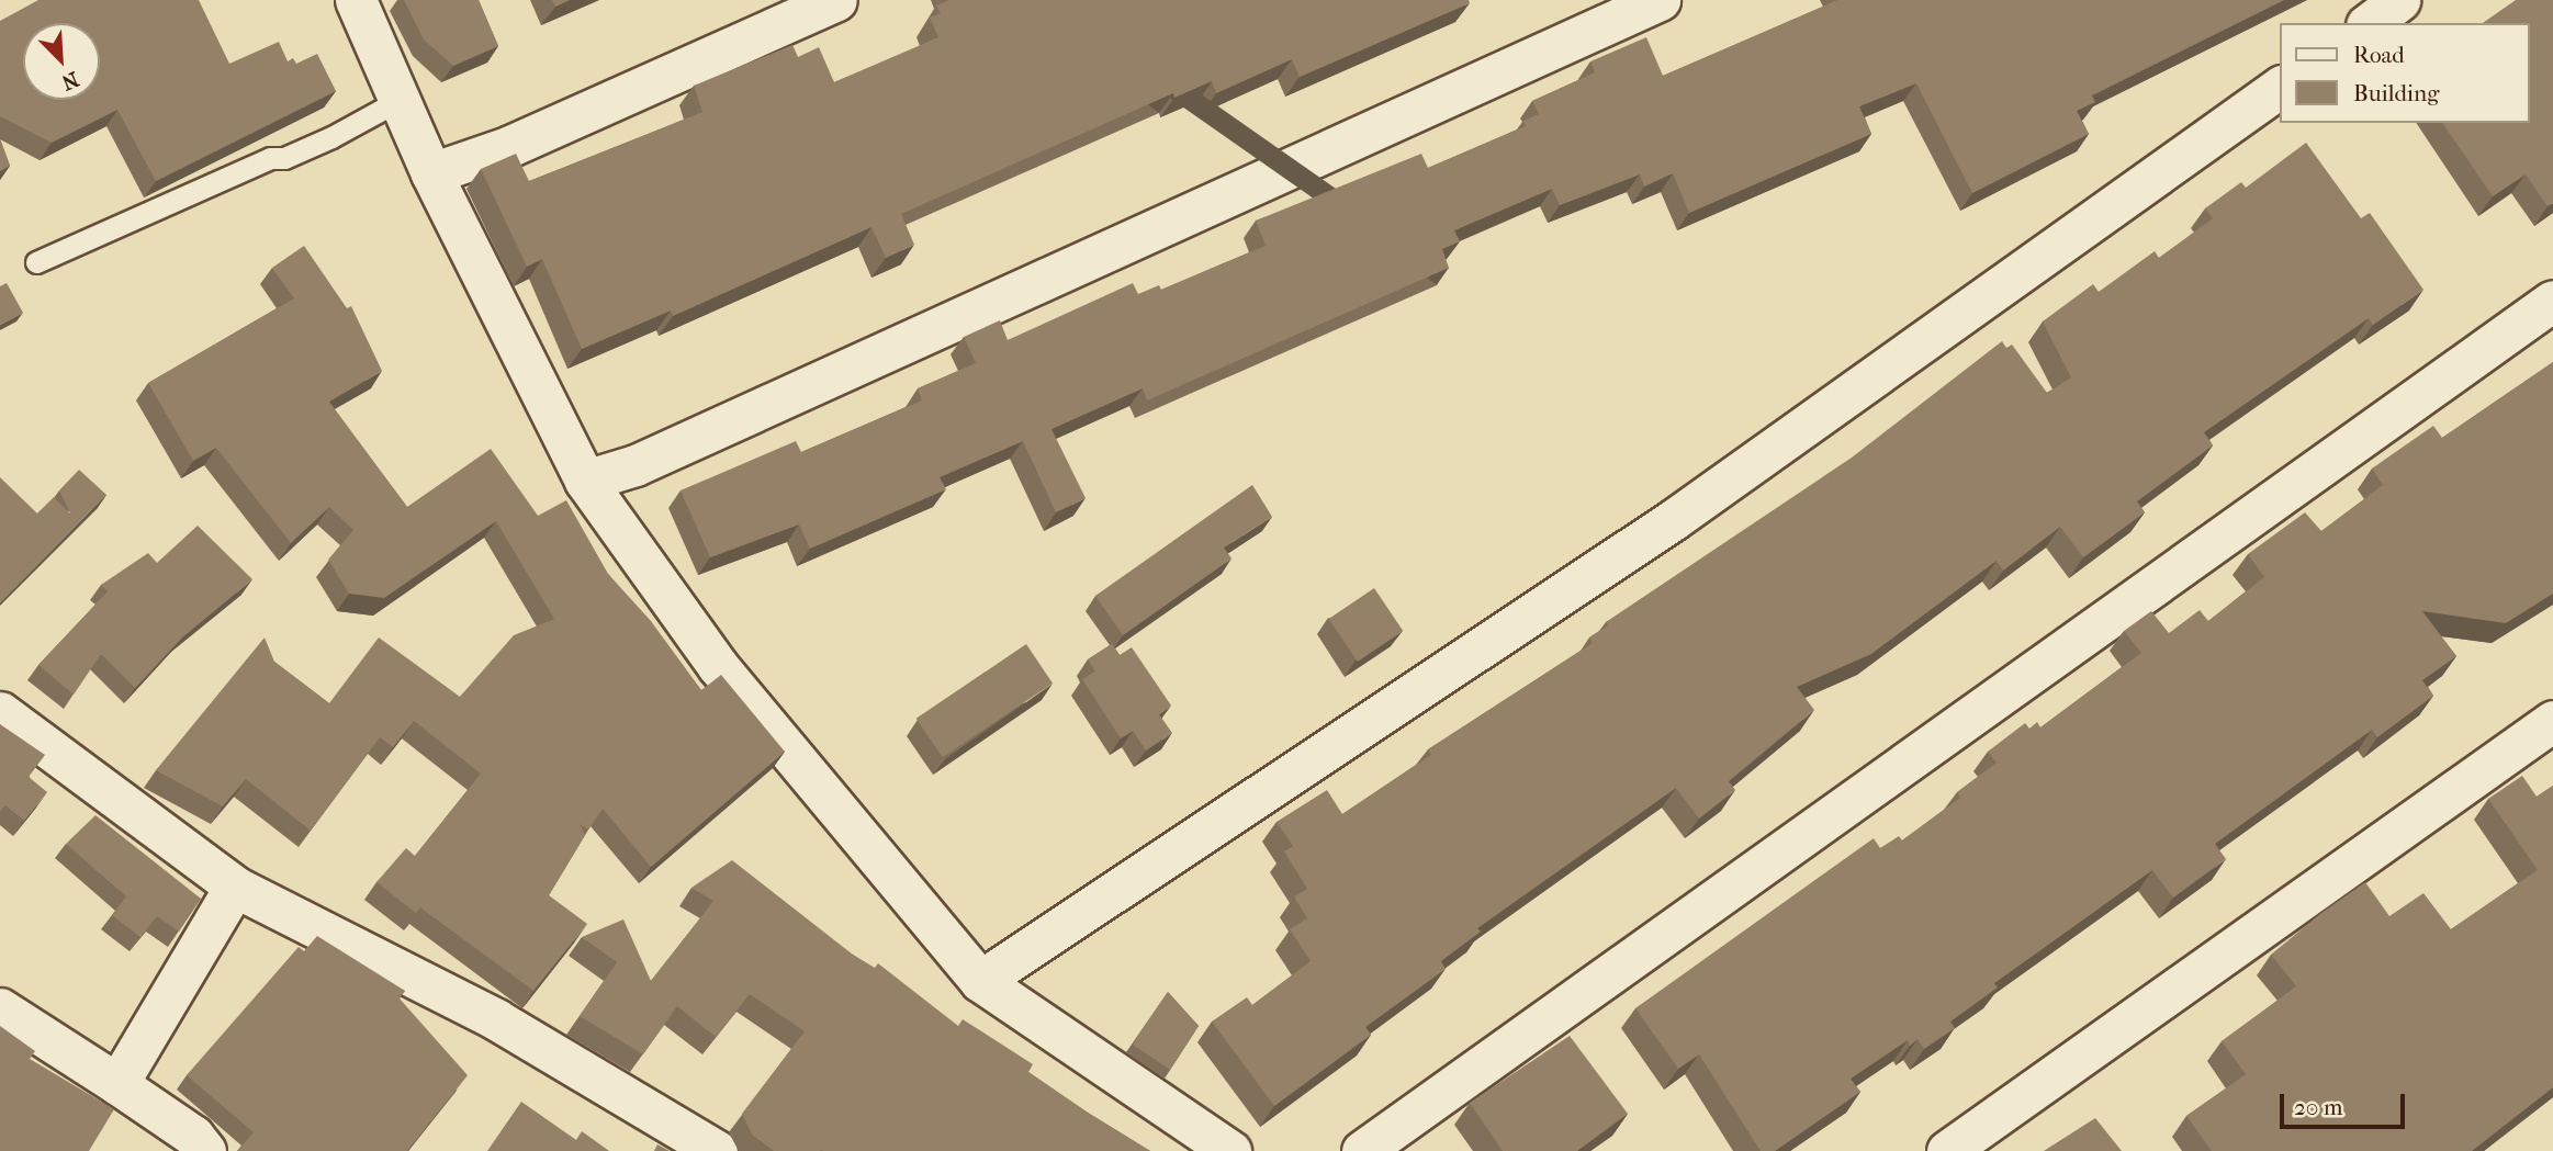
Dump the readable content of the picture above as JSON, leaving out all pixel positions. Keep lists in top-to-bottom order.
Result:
{
  "legend": ["Road", "Building"],
  "scale_bar": "20 m",
  "north": "bottom right"
}
